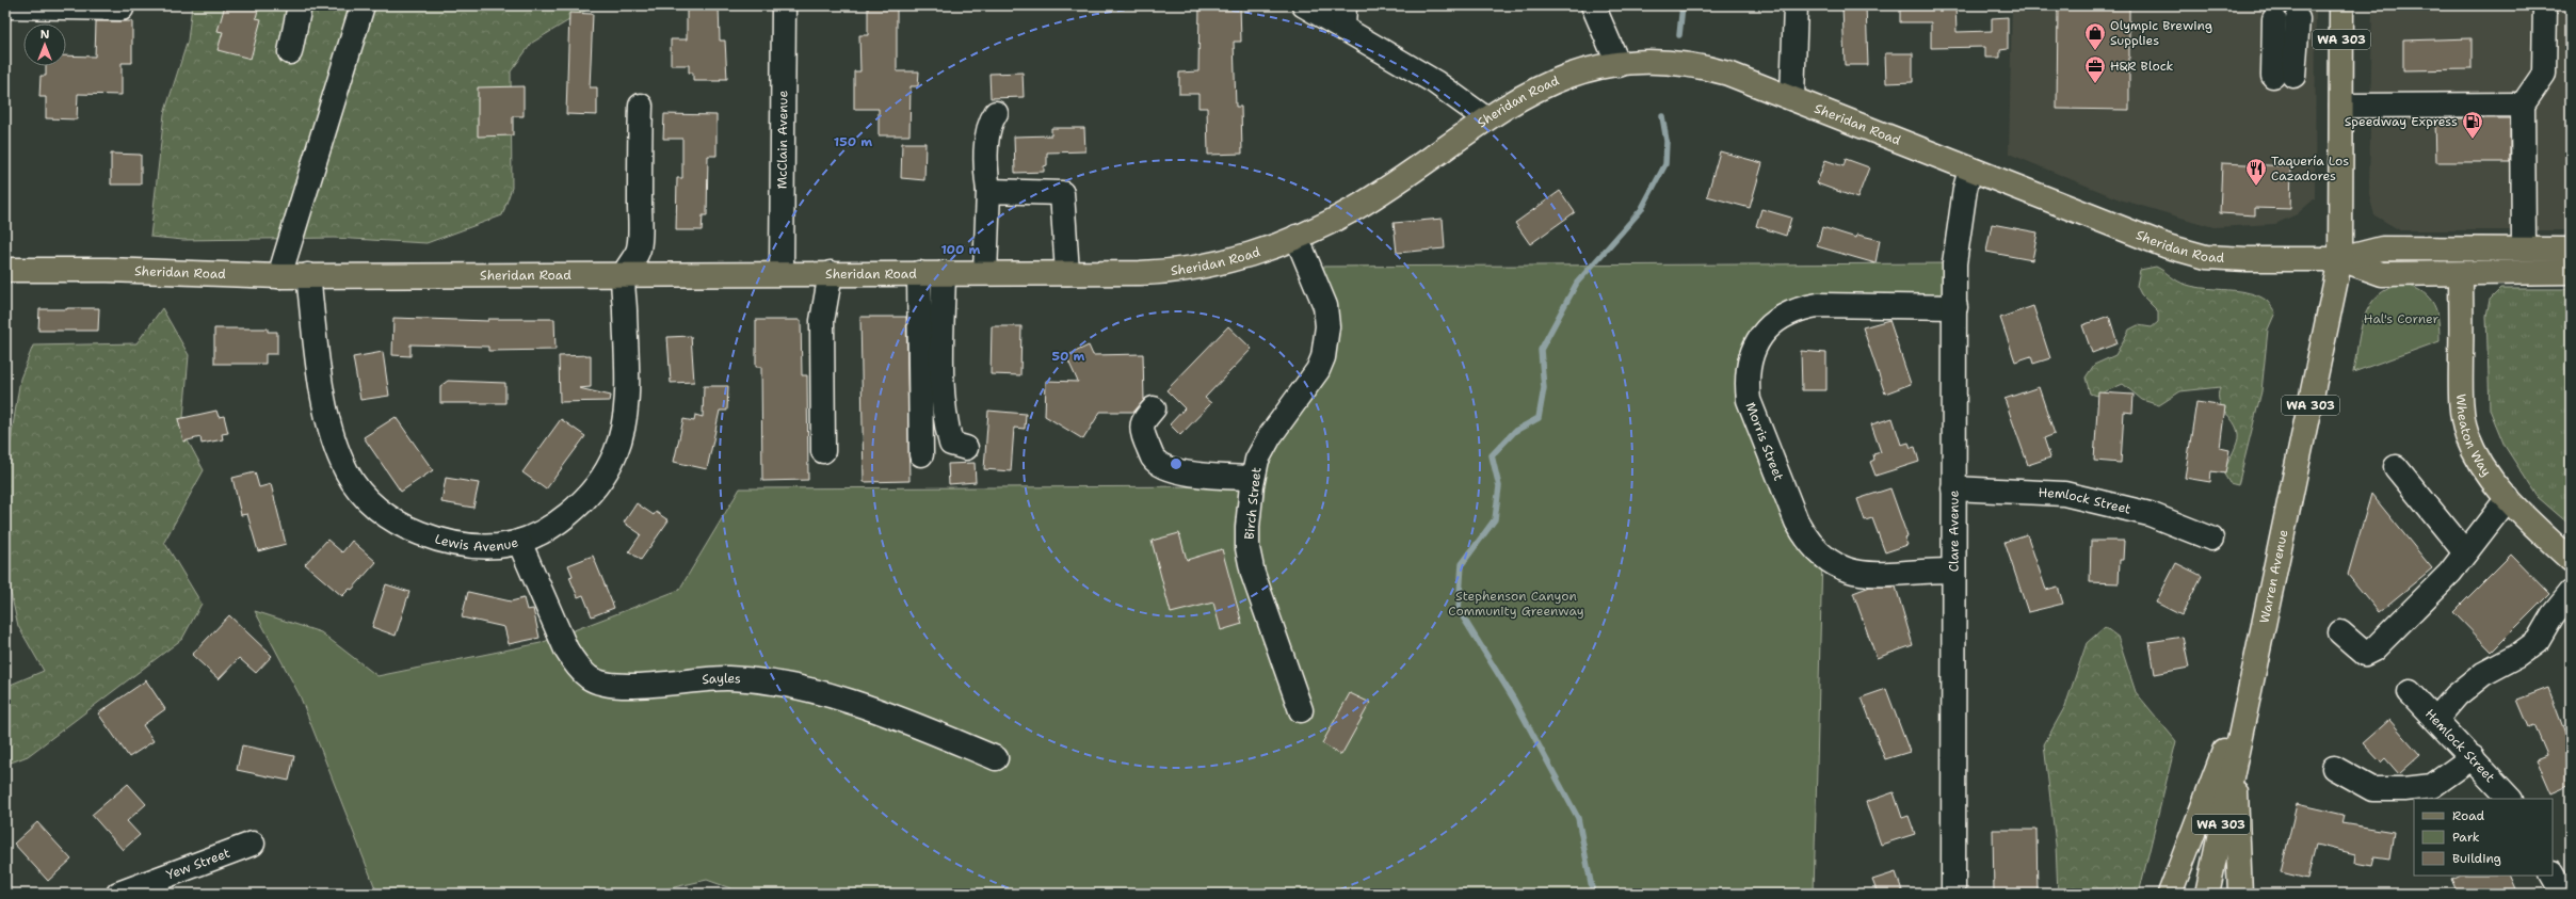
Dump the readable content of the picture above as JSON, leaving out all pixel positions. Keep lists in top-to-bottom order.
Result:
{
  "streets": {
    "main road": [
      "WA 303",
      "Sheridan Road",
      "Wheaton Way",
      "Warren Avenue"
    ],
    "street": [
      "McClain Avenue",
      "Morris Street",
      "Hemlock Street",
      "Birch Street",
      "Clare Avenue",
      "Lewis Avenue",
      "Sayles",
      "Yew Street"
    ]
  },
  "crossings": [
    ["WA 303", "Sheridan Road"],
    ["WA 303", "Warren Avenue"],
    ["Sheridan Road", "McClain Avenue"],
    ["Sheridan Road", "Wheaton Way"],
    ["Sheridan Road", "Birch Street"],
    ["Sheridan Road", "Clare Avenue"],
    ["Sheridan Road", "Lewis Avenue"],
    ["Sheridan Road", "Warren Avenue"],
    ["Morris Street", "Clare Avenue"],
    ["Hemlock Street", "Clare Avenue"],
    ["Lewis Avenue", "Sayles"]
  ],
  "parks": ["Hal's Corner", "Stephenson Canyon Community Greenway"],
  "places": {
    "shop": ["Olympic Brewing Supplies"],
    "office": ["H&R Block"],
    "fuel station": ["Speedway Express"],
    "restaurant": ["Taquería Los Cazadores"]
  },
  "legend": ["Road", "Park", "Building"],
  "north": "top",
  "rings": ["150 m", "100 m", "50 m"]
}
